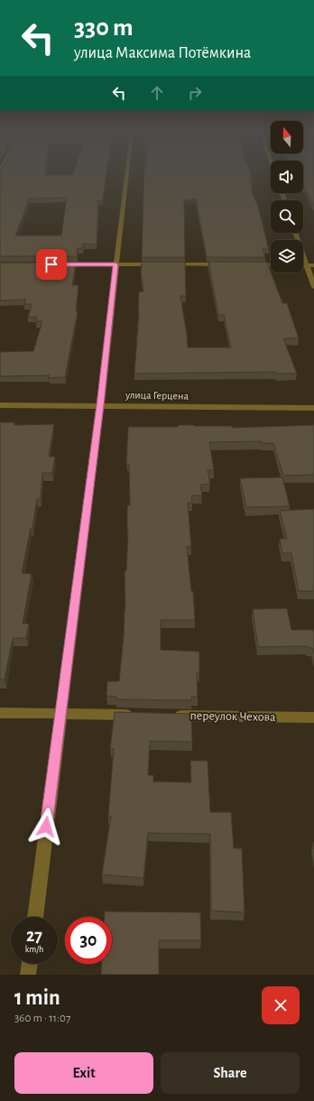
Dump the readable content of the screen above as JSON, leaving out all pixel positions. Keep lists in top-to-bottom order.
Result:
{
  "streets": {
    "street": ["улица Герцена", "переулок Чехова"]
  },
  "north": "top",
  "page": {
    "turn": ["330 m", "улица Максима Потёмкина"],
    "speed": "27 km/h",
    "limit": "30",
    "heading": ["1 min", "360 m · 11:07"],
    "buttons": ["Exit", "Share"]
  }
}
